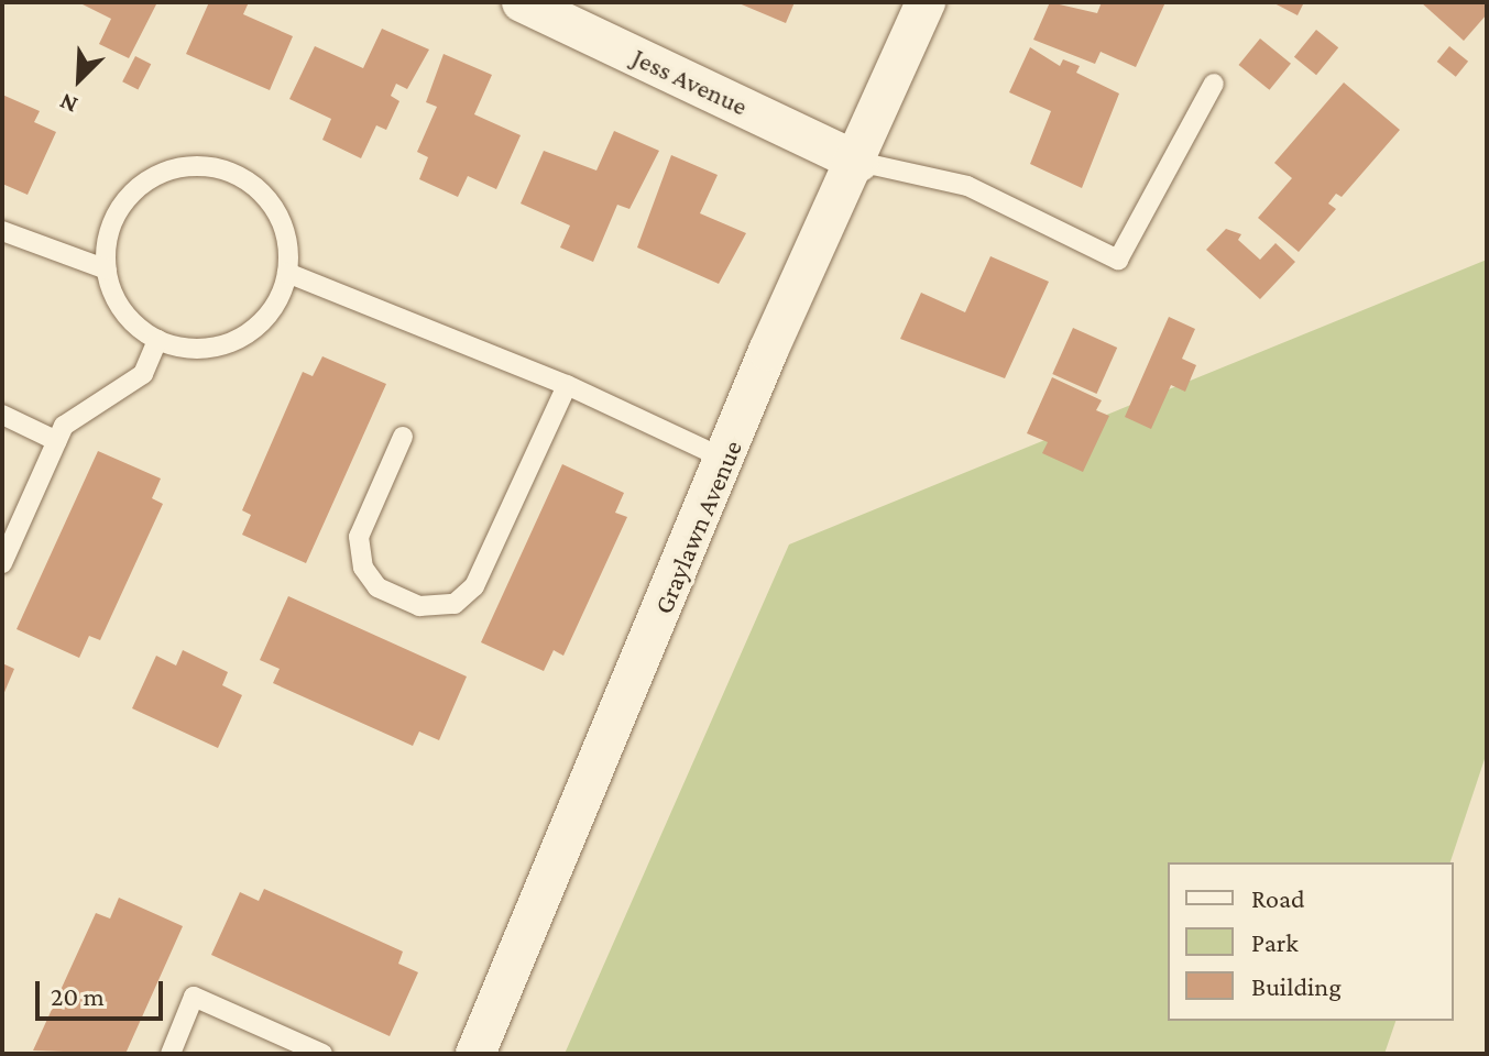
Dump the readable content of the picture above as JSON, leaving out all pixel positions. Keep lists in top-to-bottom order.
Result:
{
  "streets": {
    "street": ["Jess Avenue", "Graylawn Avenue"]
  },
  "crossings": [
    ["Jess Avenue", "Graylawn Avenue"]
  ],
  "legend": ["Road", "Park", "Building"],
  "scale_bar": "20 m",
  "north": "bottom left"
}
